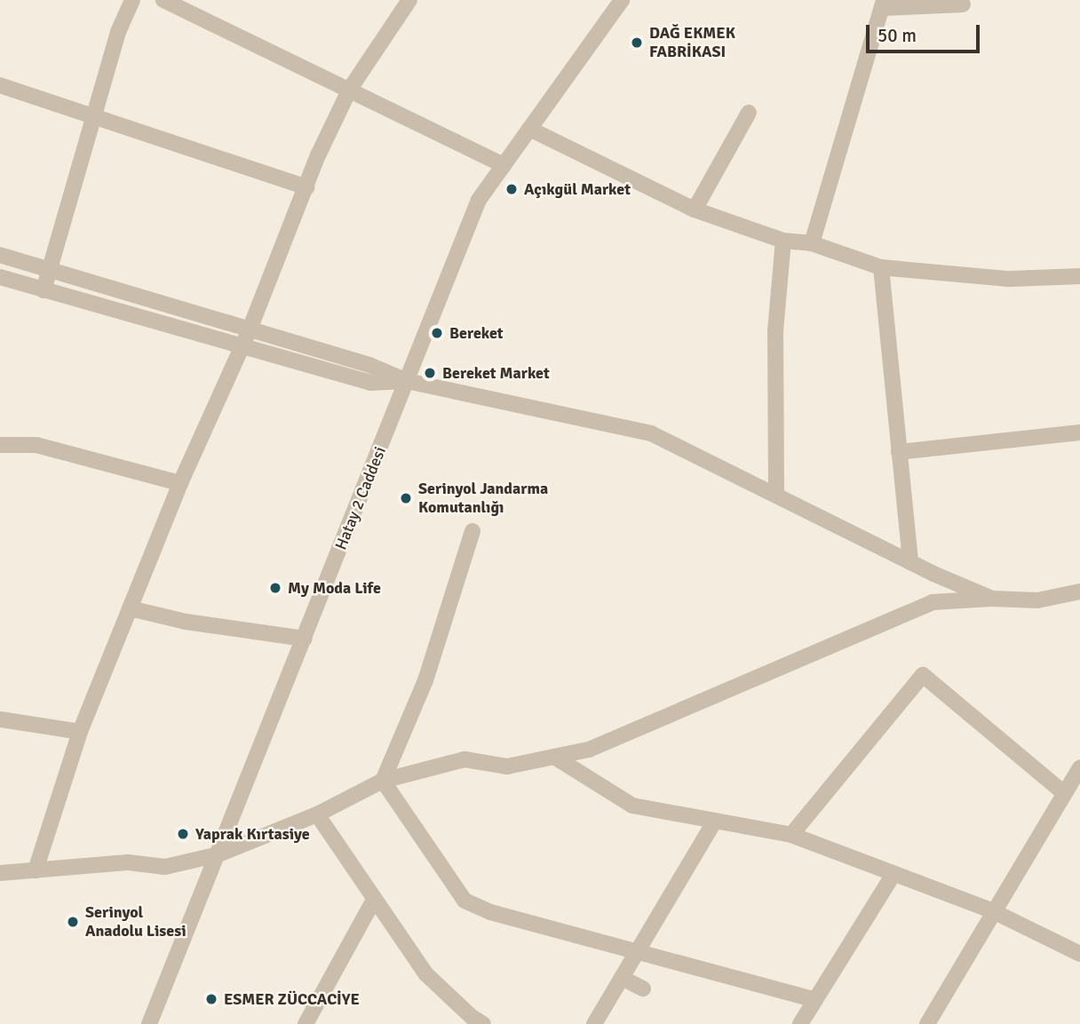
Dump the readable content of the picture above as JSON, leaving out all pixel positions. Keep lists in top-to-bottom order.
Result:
{
  "streets": {
    "street": ["Hatay 2 Caddesi"]
  },
  "places": [
    "DAĞ EKMEK FABRİKASI",
    "Açıkgül Market",
    "Bereket",
    "Bereket Market",
    "Serinyol Jandarma Komutanlığı",
    "My Moda Life",
    "Yaprak Kırtasiye",
    "Serinyol Anadolu Lisesi",
    "ESMER ZÜCCACİYE"
  ],
  "scale_bar": "50 m"
}
